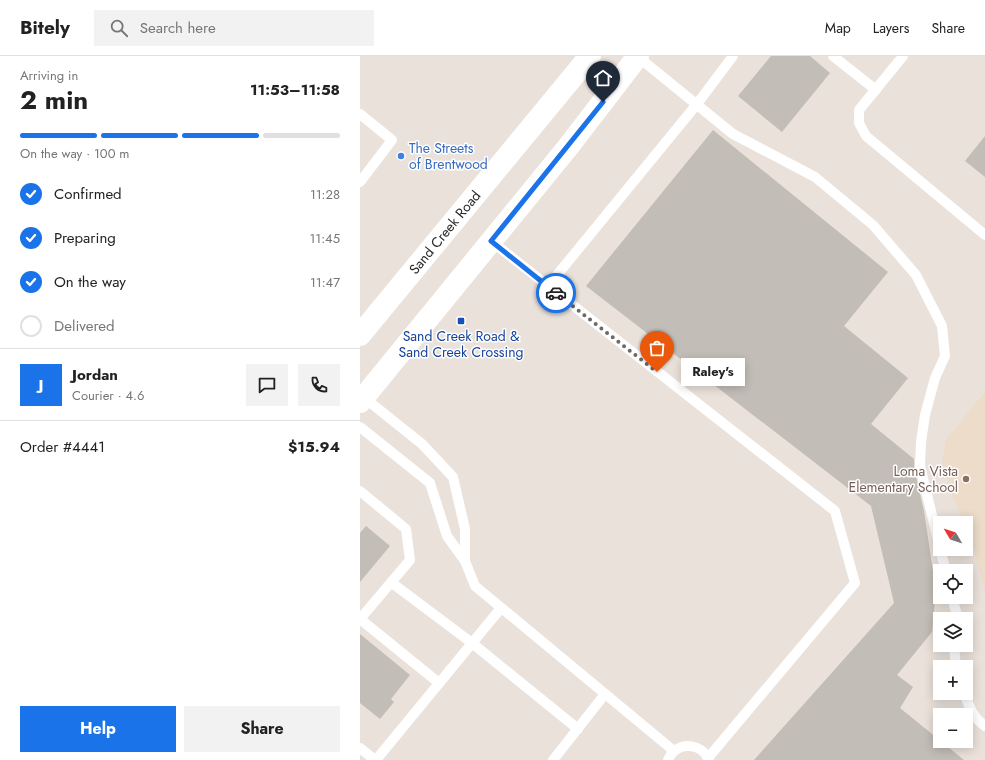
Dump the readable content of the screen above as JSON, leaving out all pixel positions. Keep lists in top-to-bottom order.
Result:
{
  "streets": {
    "main road": ["Sand Creek Road"]
  },
  "places": {
    "other": ["The Streets of Brentwood", "Raley's", "Loma Vista Elementary School"],
    "transit": ["Sand Creek Road & Sand Creek Crossing"]
  },
  "north": "top left",
  "page": {
    "header": "Bitely",
    "search": "Search here",
    "nav": ["Map", "Layers", "Share"],
    "heading": ["2 min", "Arriving in", "11:53–11:58"],
    "panel": [
      "Jordan",
      "Courier · 4.6",
      "Order #4441",
      "$15.94"
    ],
    "bar": "On the way · 100 m",
    "list": [
      ["Confirmed", "11:28"],
      ["Preparing", "11:45"],
      ["On the way", "11:47"],
      "Delivered"
    ],
    "bubble": "Raley's",
    "round": "J",
    "map_buttons": ["+", "−"],
    "buttons": ["Help", "Share"]
  }
}
